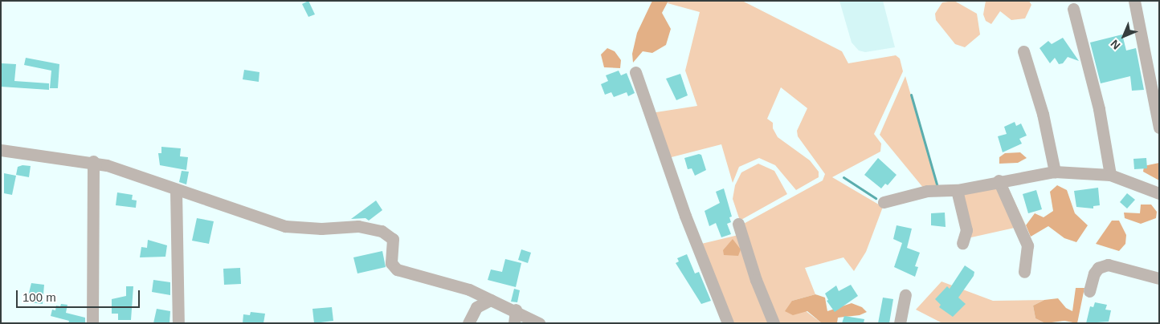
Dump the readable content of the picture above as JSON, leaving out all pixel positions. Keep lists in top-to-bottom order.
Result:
{
  "scale_bar": "100 m",
  "north": "bottom left"
}
